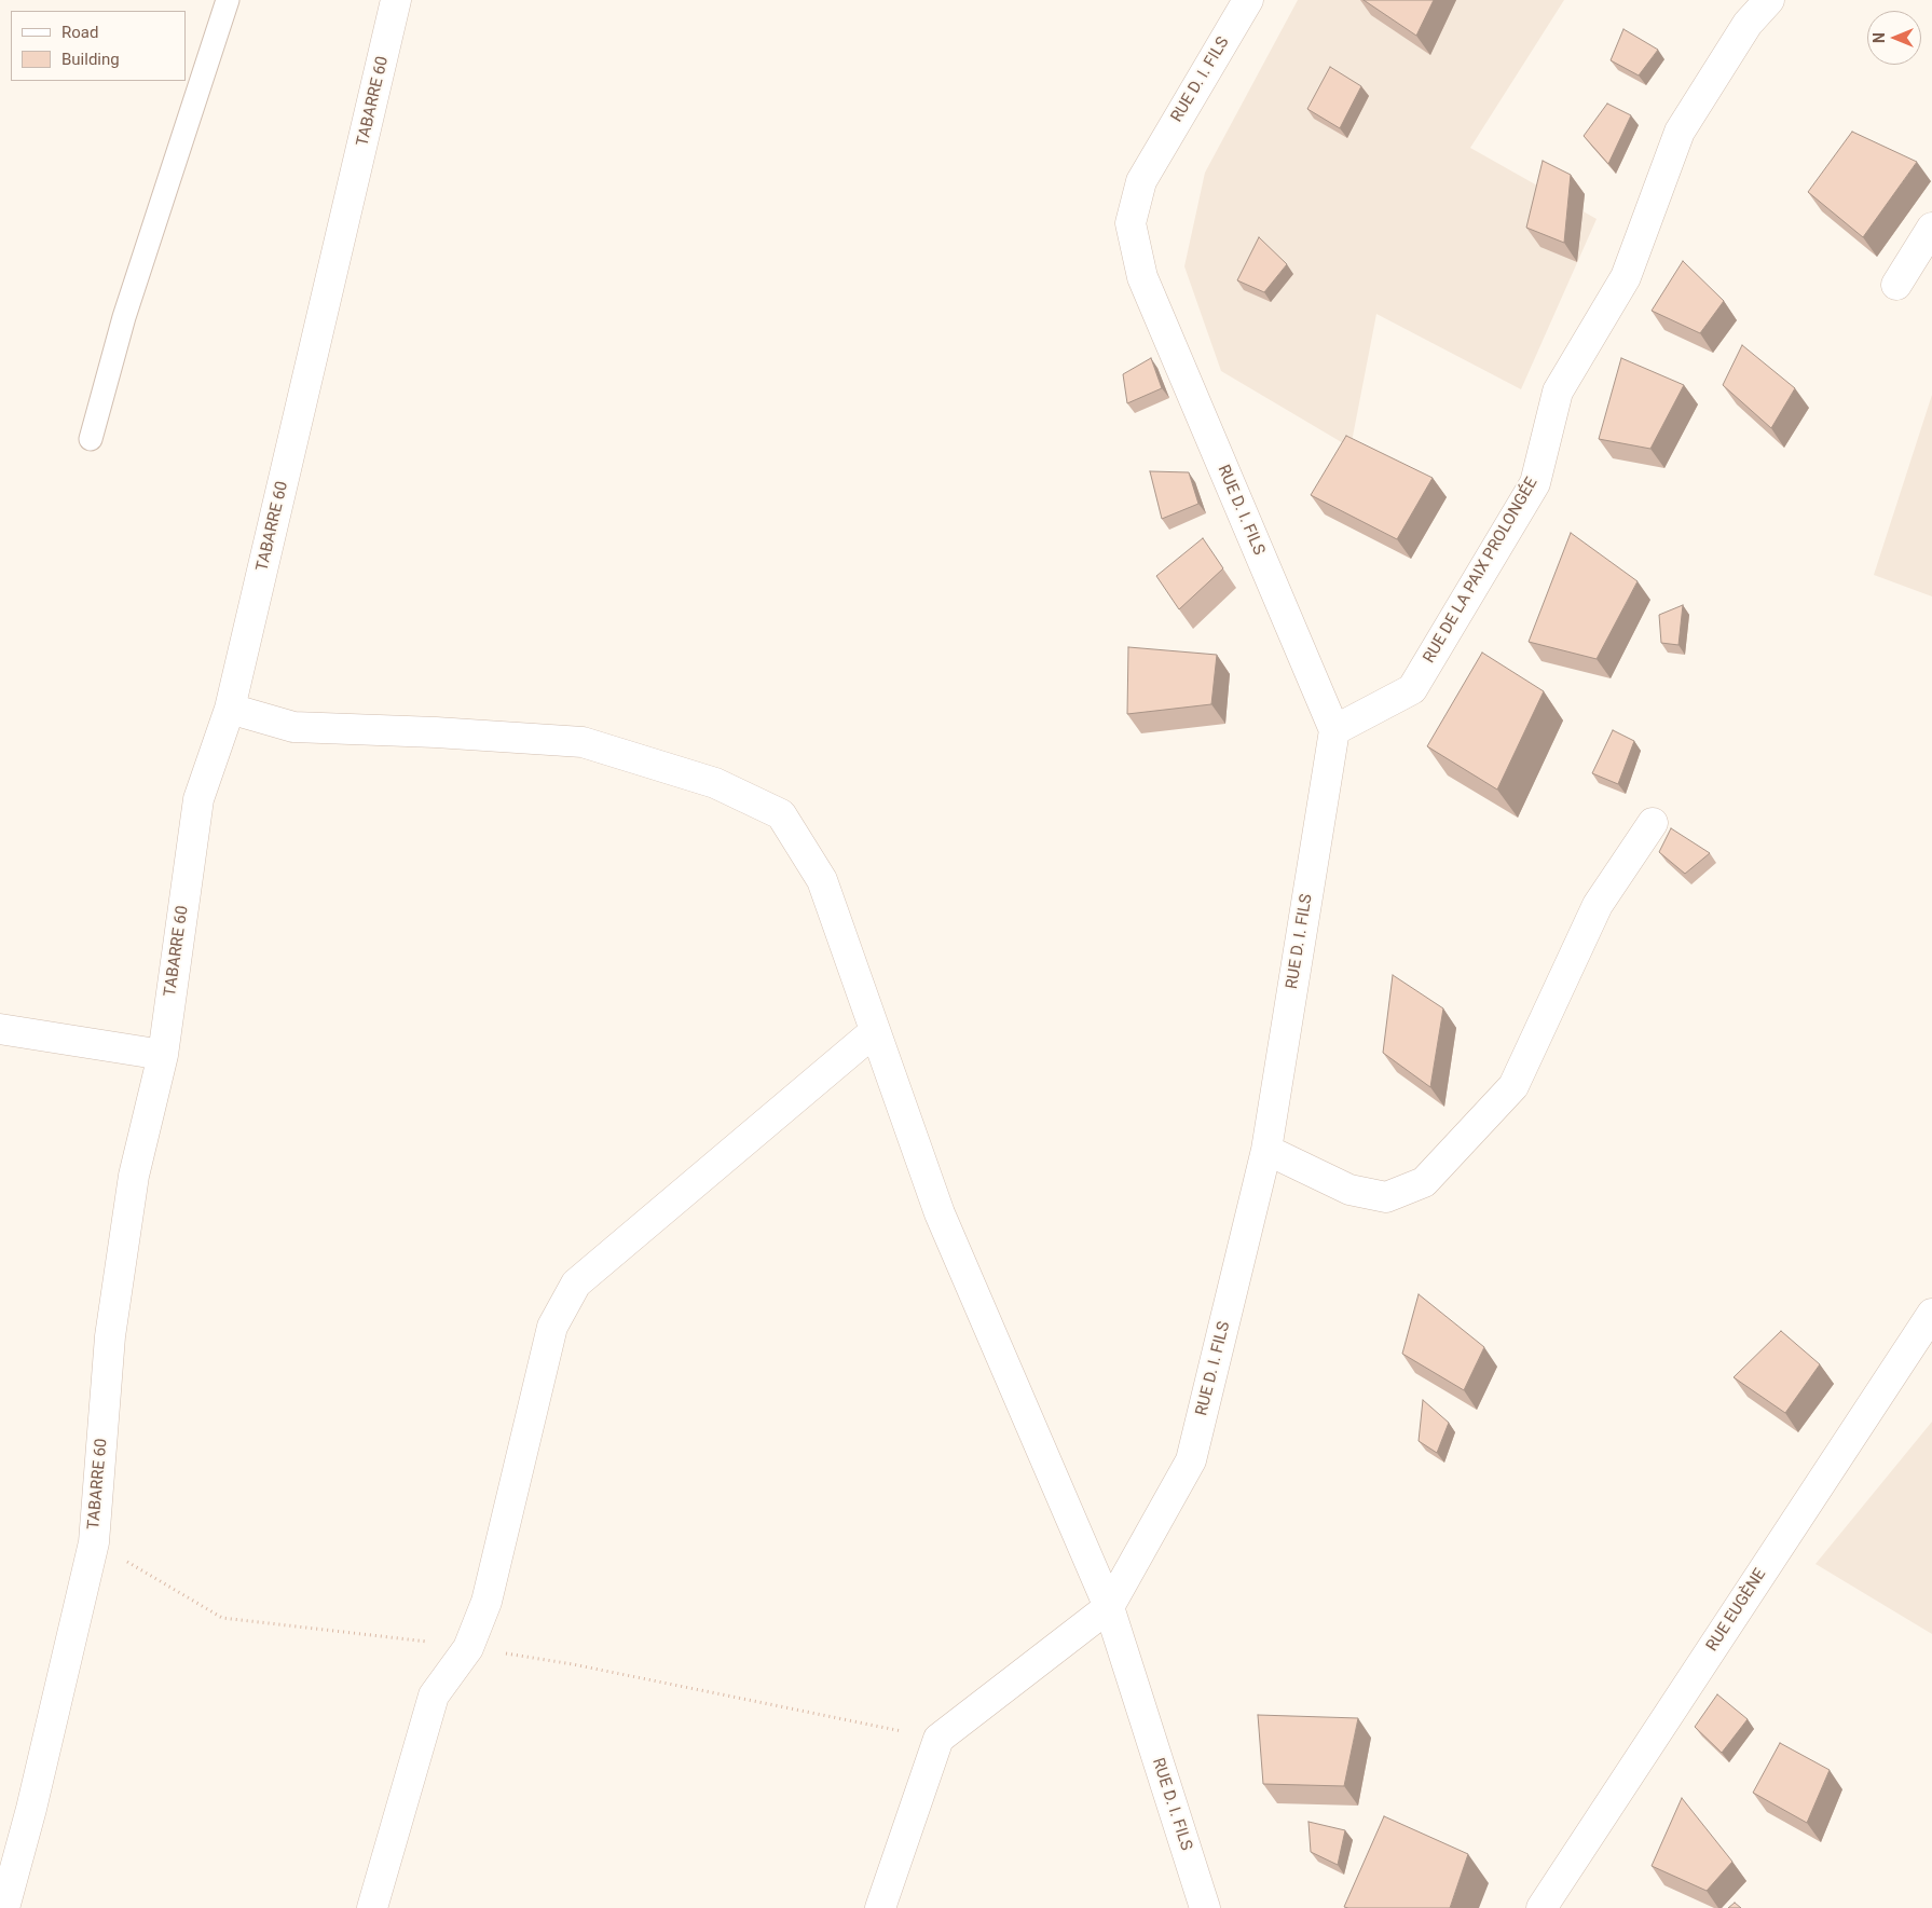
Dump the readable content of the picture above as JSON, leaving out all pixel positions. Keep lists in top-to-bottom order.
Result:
{
  "streets": {
    "street": [
      "RUE D. I. FILS",
      "TABARRE 60",
      "RUE DE LA PAIX PROLONGÉE",
      "RUE EUGÈNE"
    ]
  },
  "crossings": [
    ["RUE D. I. FILS", "RUE DE LA PAIX PROLONGÉE"]
  ],
  "legend": ["Road", "Building"],
  "north": "left"
}
